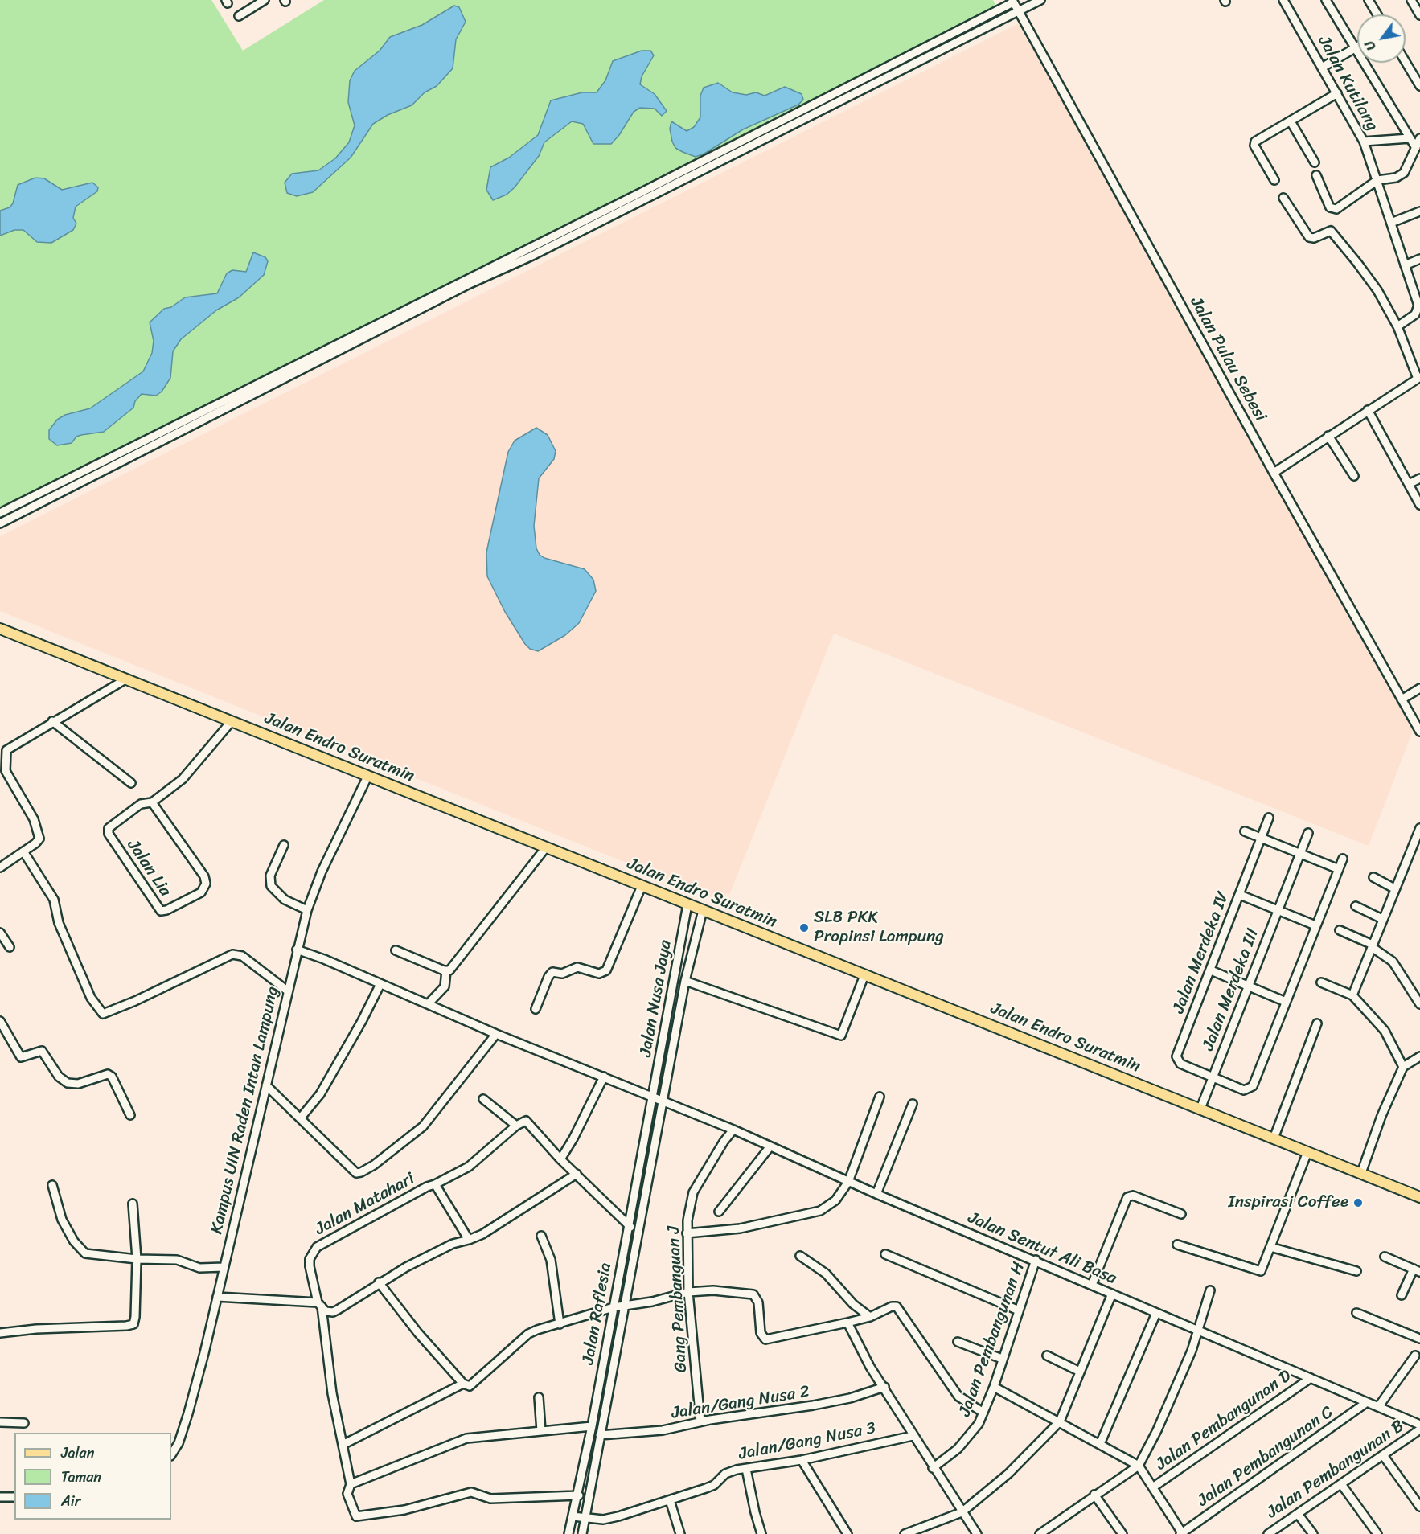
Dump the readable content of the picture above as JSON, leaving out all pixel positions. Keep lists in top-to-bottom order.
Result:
{
  "streets": {
    "main road": ["Jalan Endro Suratmin"],
    "street": [
      "Jalan Kutilang",
      "Jalan Pulau Sebesi",
      "Jalan Lia",
      "Jalan Merdeka IV",
      "Jalan Merdeka III",
      "Jalan Nusa Jaya",
      "Kampus UIN Raden Intan Lampung",
      "Jalan Matahari",
      "Jalan Sentut Ali Basa",
      "Gang Pembanguan J",
      "Jalan Raflesia",
      "Jalan Pembangunan H",
      "Jalan/Gang Nusa 2",
      "Jalan Pembangunan D",
      "Jalan/Gang Nusa 3",
      "Jalan Pembangunan C",
      "Jalan Pembangunan B"
    ]
  },
  "crossings": [
    ["Jalan Endro Suratmin", "Jalan Lia"],
    ["Jalan Endro Suratmin", "Jalan Merdeka III"],
    ["Jalan Endro Suratmin", "Jalan Nusa Jaya"],
    ["Jalan Endro Suratmin", "Kampus UIN Raden Intan Lampung"],
    ["Jalan Merdeka IV", "Jalan Merdeka III"],
    ["Jalan Nusa Jaya", "Jalan Sentut Ali Basa"],
    ["Jalan Nusa Jaya", "Jalan Raflesia"],
    ["Kampus UIN Raden Intan Lampung", "Jalan Sentut Ali Basa"],
    ["Jalan Matahari", "Jalan Raflesia"],
    ["Jalan Sentut Ali Basa", "Gang Pembanguan J"],
    ["Jalan Sentut Ali Basa", "Jalan Raflesia"],
    ["Jalan Sentut Ali Basa", "Jalan Pembangunan H"],
    ["Jalan Sentut Ali Basa", "Jalan Pembangunan D"],
    ["Jalan Sentut Ali Basa", "Jalan Pembangunan C"],
    ["Gang Pembanguan J", "Jalan/Gang Nusa 2"],
    ["Jalan Raflesia", "Jalan/Gang Nusa 2"],
    ["Jalan Raflesia", "Jalan/Gang Nusa 3"]
  ],
  "places": ["SLB PKK Propinsi Lampung", "Inspirasi Coffee"],
  "legend": ["Jalan", "Taman", "Air"],
  "north": "bottom left"
}
